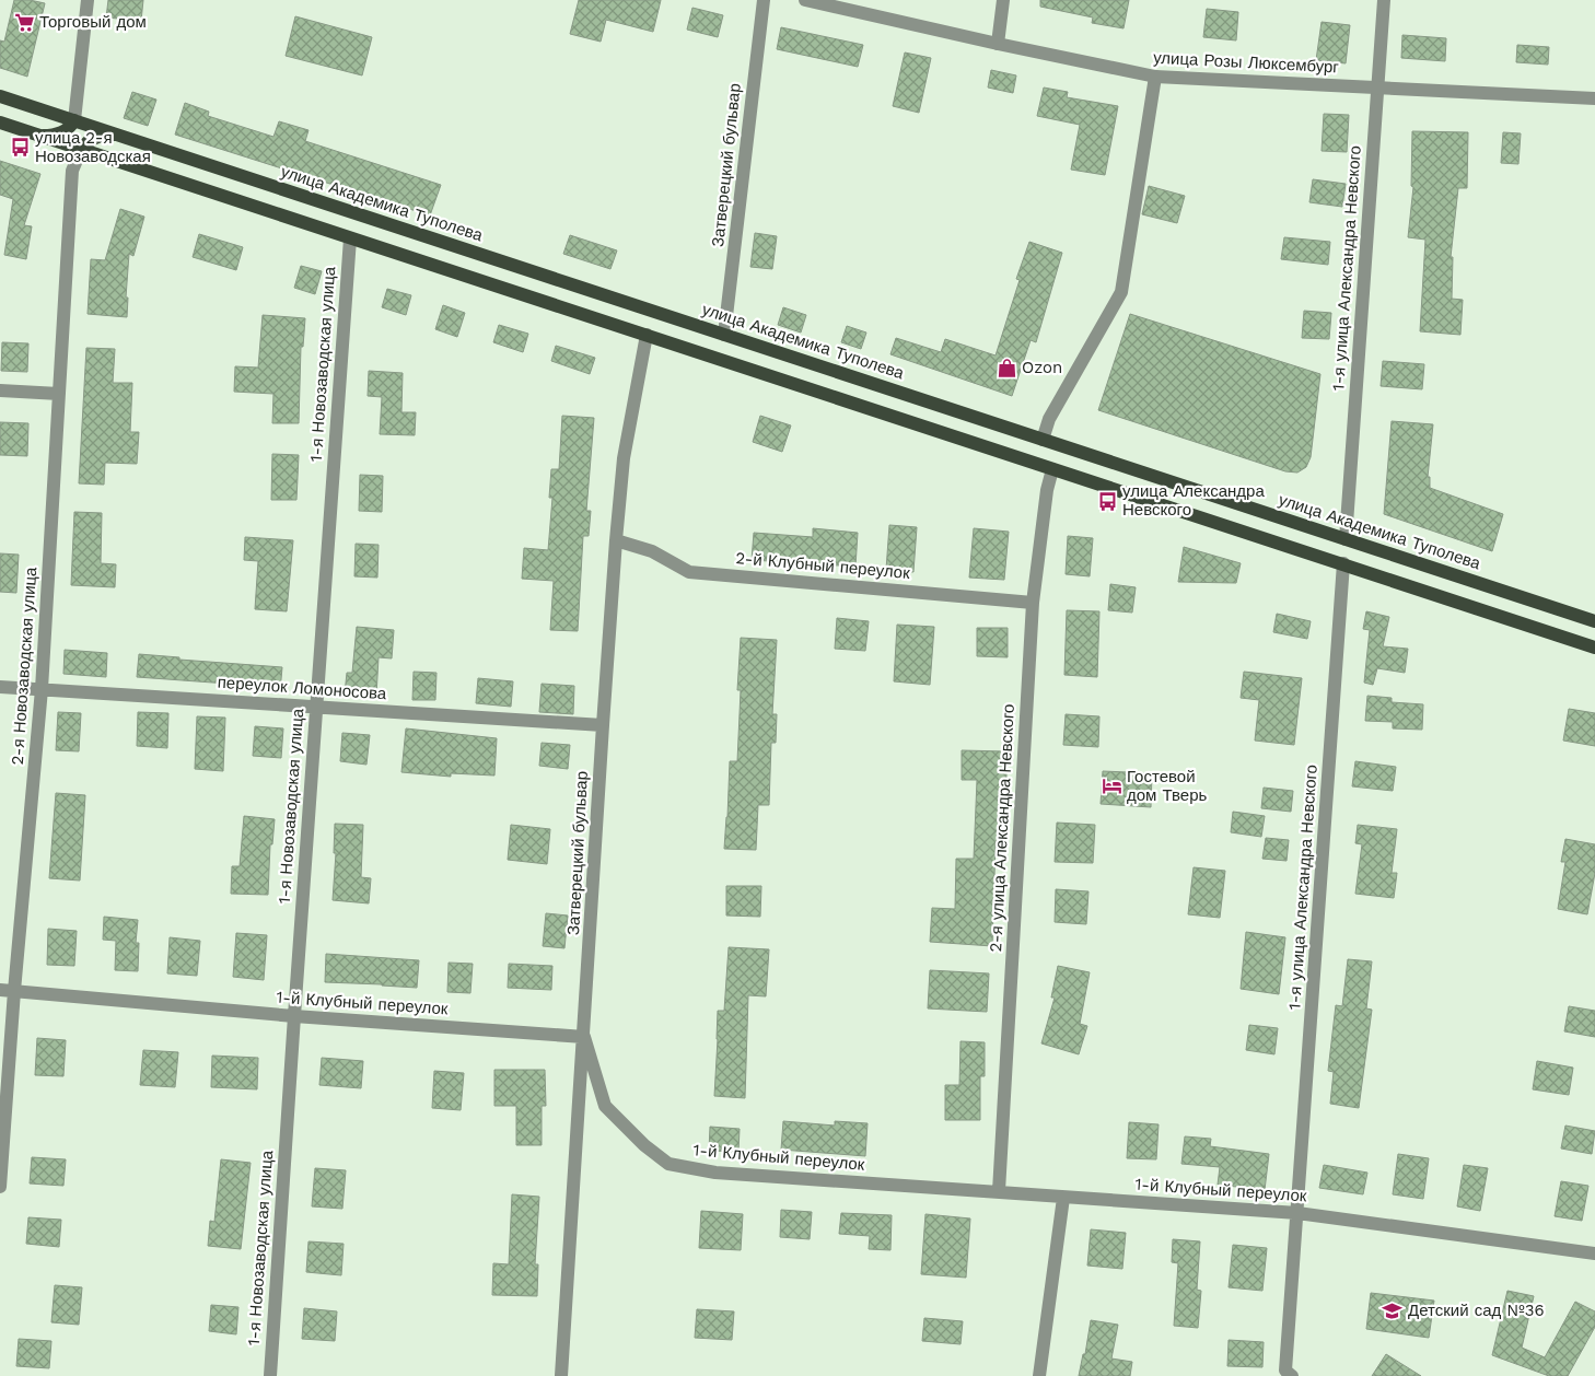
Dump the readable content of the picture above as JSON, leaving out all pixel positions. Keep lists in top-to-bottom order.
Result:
{
  "streets": {
    "main road": ["улица Академика Туполева"],
    "street": [
      "улица Розы Люксембург",
      "Затверецкий бульвар",
      "1-я улица Александра Невского",
      "1-я Новозаводская улица",
      "2-й Клубный переулок",
      "2-я Новозаводская улица",
      "переулок Ломоносова",
      "2-я улица Александра Невского",
      "1-й Клубный переулок"
    ]
  },
  "crossings": [
    ["улица Розы Люксембург", "1-я улица Александра Невского"],
    ["Затверецкий бульвар", "улица Академика Туполева"],
    ["Затверецкий бульвар", "2-й Клубный переулок"],
    ["Затверецкий бульвар", "переулок Ломоносова"],
    ["Затверецкий бульвар", "1-й Клубный переулок"],
    ["улица Академика Туполева", "1-я улица Александра Невского"],
    ["1-я улица Александра Невского", "1-й Клубный переулок"],
    ["1-я Новозаводская улица", "переулок Ломоносова"],
    ["1-я Новозаводская улица", "1-й Клубный переулок"],
    ["2-й Клубный переулок", "2-я улица Александра Невского"],
    ["2-я Новозаводская улица", "переулок Ломоносова"],
    ["2-я Новозаводская улица", "1-й Клубный переулок"],
    ["2-я улица Александра Невского", "1-й Клубный переулок"]
  ],
  "places": {
    "supermarket": ["Торговый дом"],
    "bus stop": ["улица 2-я Новозаводская", "улица Александра Невского"],
    "shop": ["Ozon"],
    "hotel": ["Гостевой дом Тверь"],
    "school or university": ["Детский сад №36"]
  }
}
